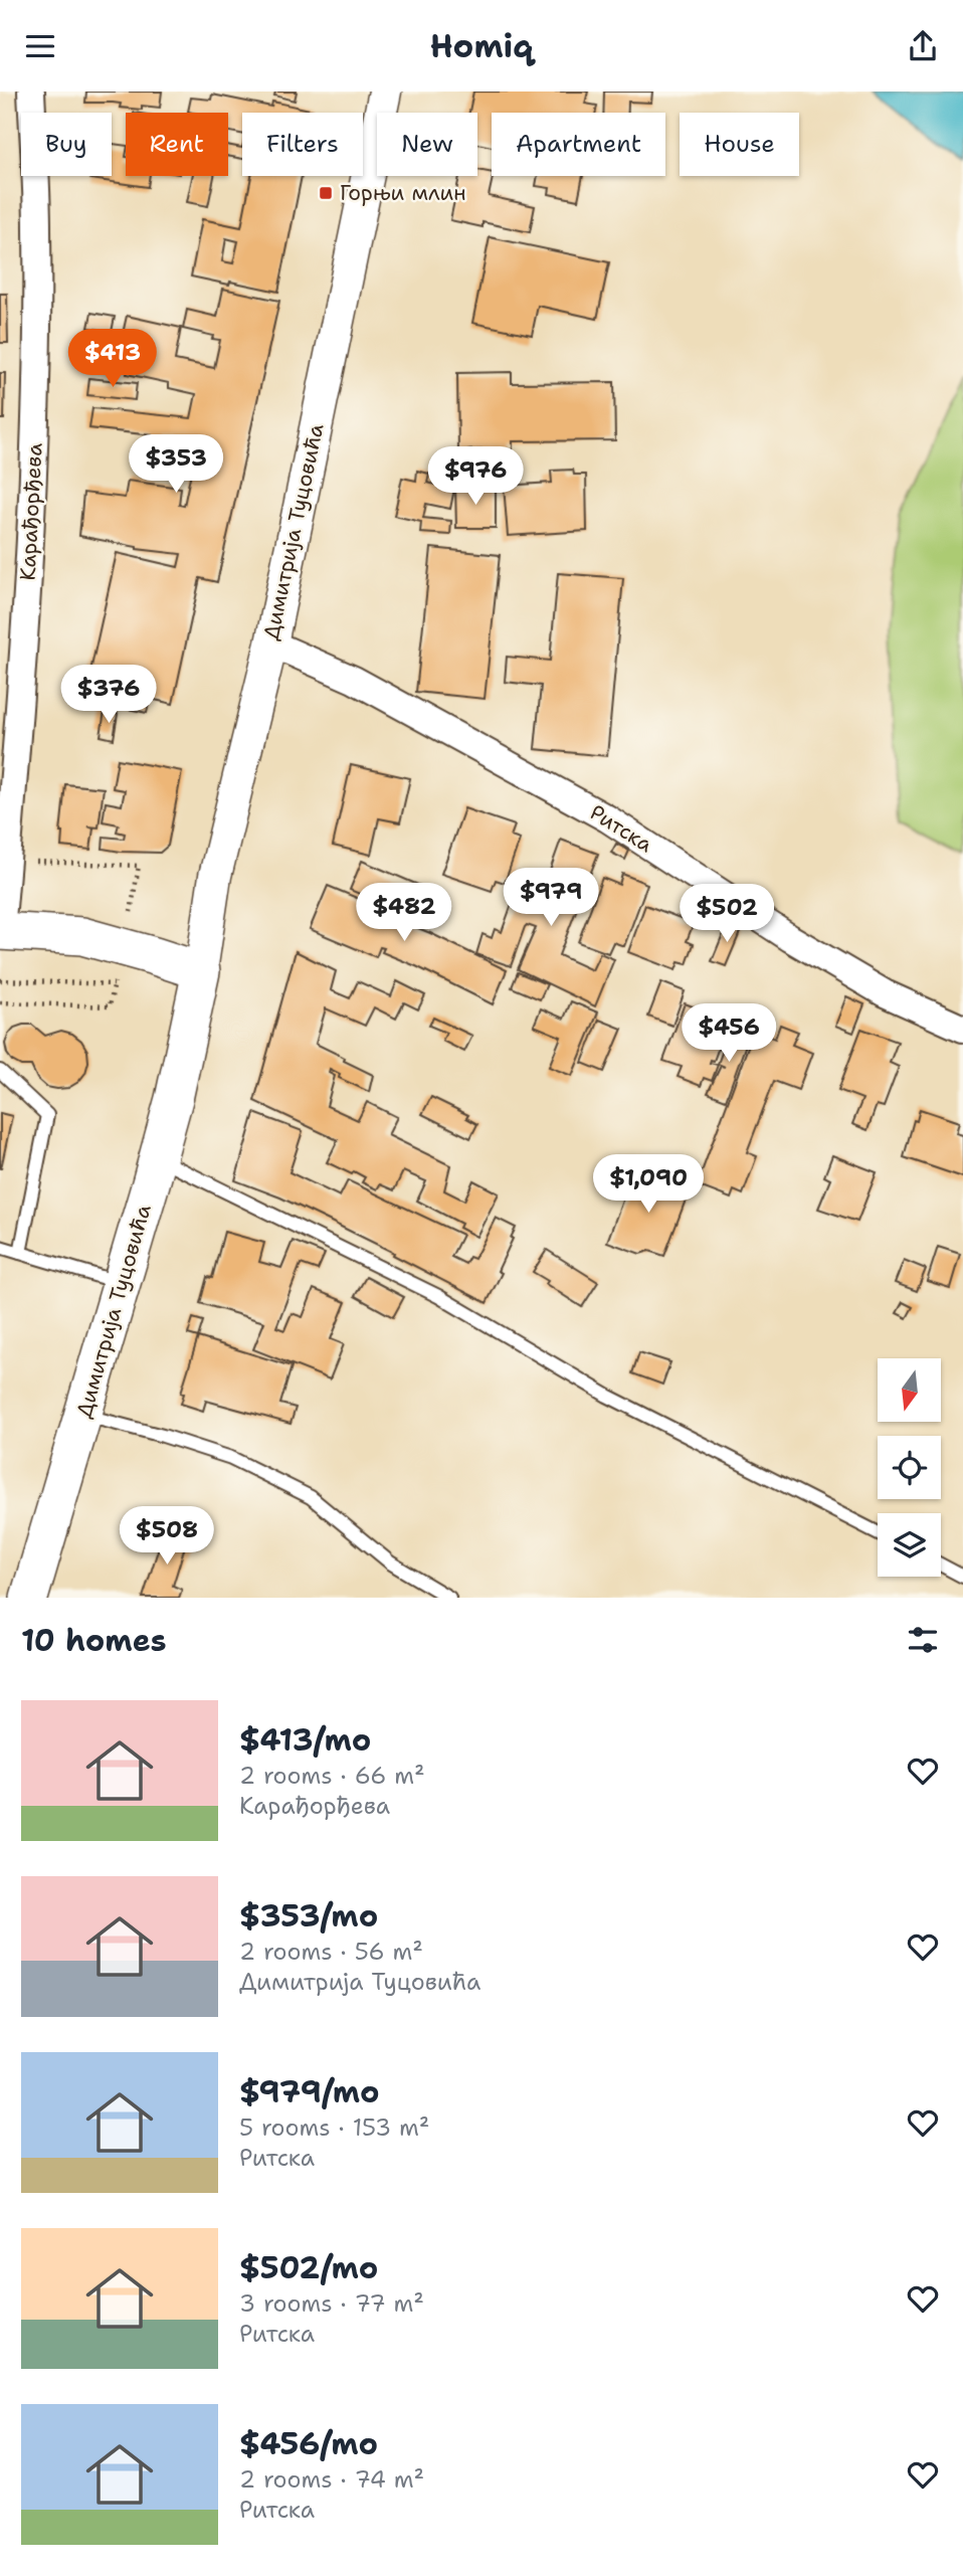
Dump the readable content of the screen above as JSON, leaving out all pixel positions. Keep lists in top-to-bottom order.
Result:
{
  "streets": {
    "main road": ["Димитрија Туцовића"],
    "street": ["Карађорђева", "Ритска"]
  },
  "crossings": [
    ["Димитрија Туцовића", "Ритска"]
  ],
  "places": {
    "transit": ["Горњи млин"]
  },
  "north": "bottom",
  "page": {
    "header": "Homiq",
    "chip": [
      "Buy",
      "Rent",
      "Filters",
      "New",
      "Apartment",
      "House"
    ],
    "price": [
      "$413",
      "$353",
      "$976",
      "$376",
      "$979",
      "$482",
      "$502",
      "$456",
      "$1,090",
      "$508"
    ],
    "heading": "10 homes",
    "list": [
      {
        "name": "$413/mo",
        "note": "2 rooms · 66 m² · Карађорђева"
      },
      {
        "name": "$353/mo",
        "note": "2 rooms · 56 m² · Димитрија Туцовића"
      },
      {
        "name": "$979/mo",
        "note": "5 rooms · 153 m² · Ритска"
      },
      {
        "name": "$502/mo",
        "note": "3 rooms · 77 m² · Ритска"
      },
      {
        "name": "$456/mo",
        "note": "2 rooms · 74 m² · Ритска"
      }
    ]
  }
}
